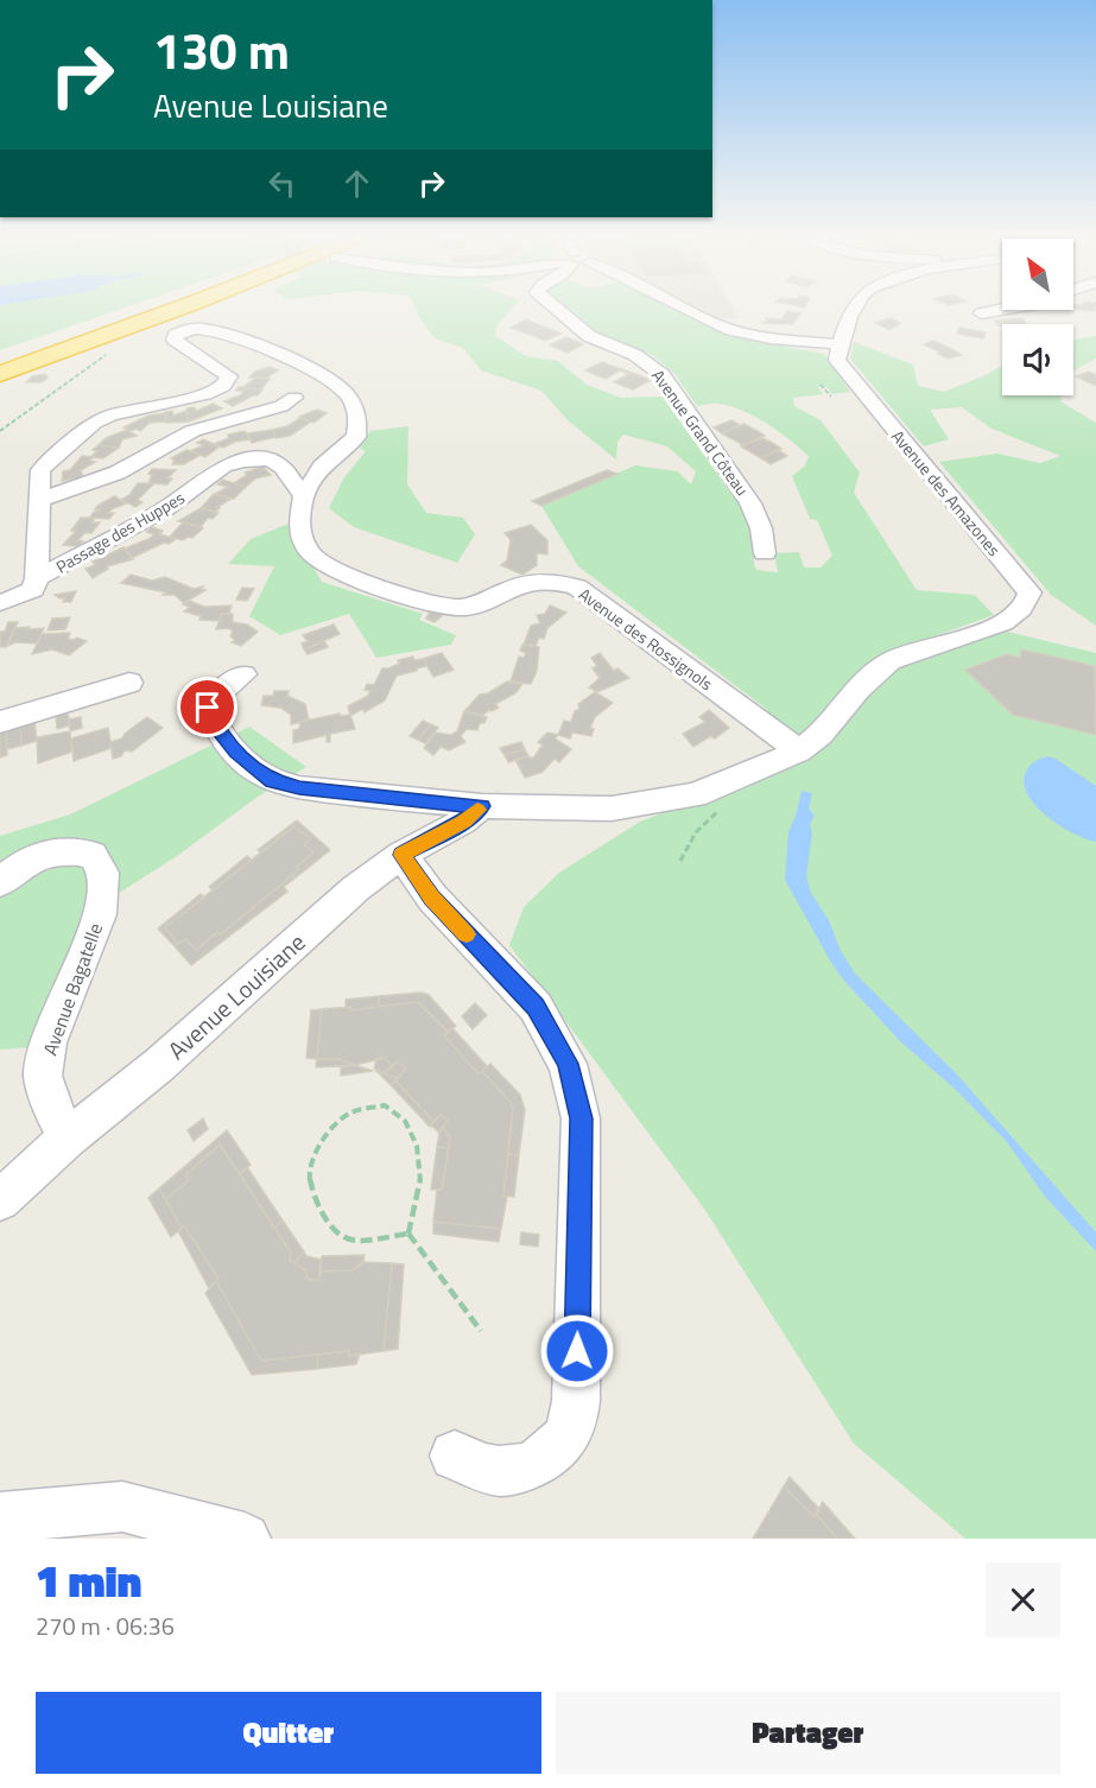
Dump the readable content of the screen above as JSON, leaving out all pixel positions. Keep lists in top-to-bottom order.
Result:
{
  "streets": {
    "street": [
      "Avenue Grand Côteau",
      "Avenue des Amazones",
      "Passage des Huppes",
      "Avenue des Rossignols",
      "Avenue Bagatelle",
      "Avenue Louisiane"
    ]
  },
  "crossings": [
    ["Avenue des Amazones", "Avenue des Rossignols"],
    ["Passage des Huppes", "Avenue des Rossignols"],
    ["Avenue Bagatelle", "Avenue Louisiane"]
  ],
  "north": "top left",
  "page": {
    "turn": ["130 m", "Avenue Louisiane"],
    "heading": ["1 min", "270 m · 06:36"],
    "buttons": ["Quitter", "Partager"]
  }
}
